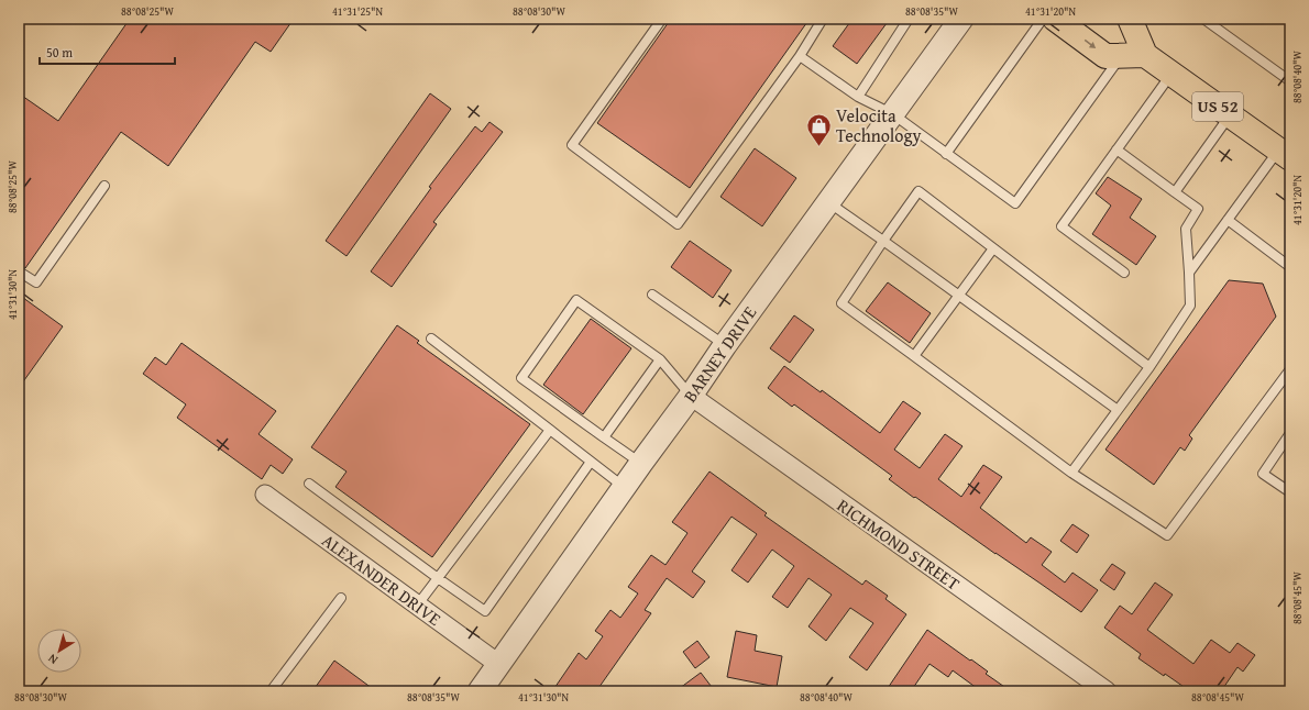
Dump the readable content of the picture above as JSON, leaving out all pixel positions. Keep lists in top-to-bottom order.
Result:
{
  "streets": {
    "main road": ["US 52"],
    "street": ["BARNEY DRIVE", "RICHMOND STREET", "ALEXANDER DRIVE"]
  },
  "crossings": [
    ["BARNEY DRIVE", "RICHMOND STREET"],
    ["BARNEY DRIVE", "ALEXANDER DRIVE"]
  ],
  "places": {
    "shop": ["Velocita Technology"]
  },
  "scale_bar": "50 m",
  "north": "bottom left",
  "coordinates": [
    "88°08'25\"W",
    "41°31'25\"N",
    "88°08'30\"W",
    "88°08'35\"W",
    "41°31'20\"N",
    "88°08'40\"W",
    "41°31'30\"N",
    "88°08'45\"W"
  ]
}
